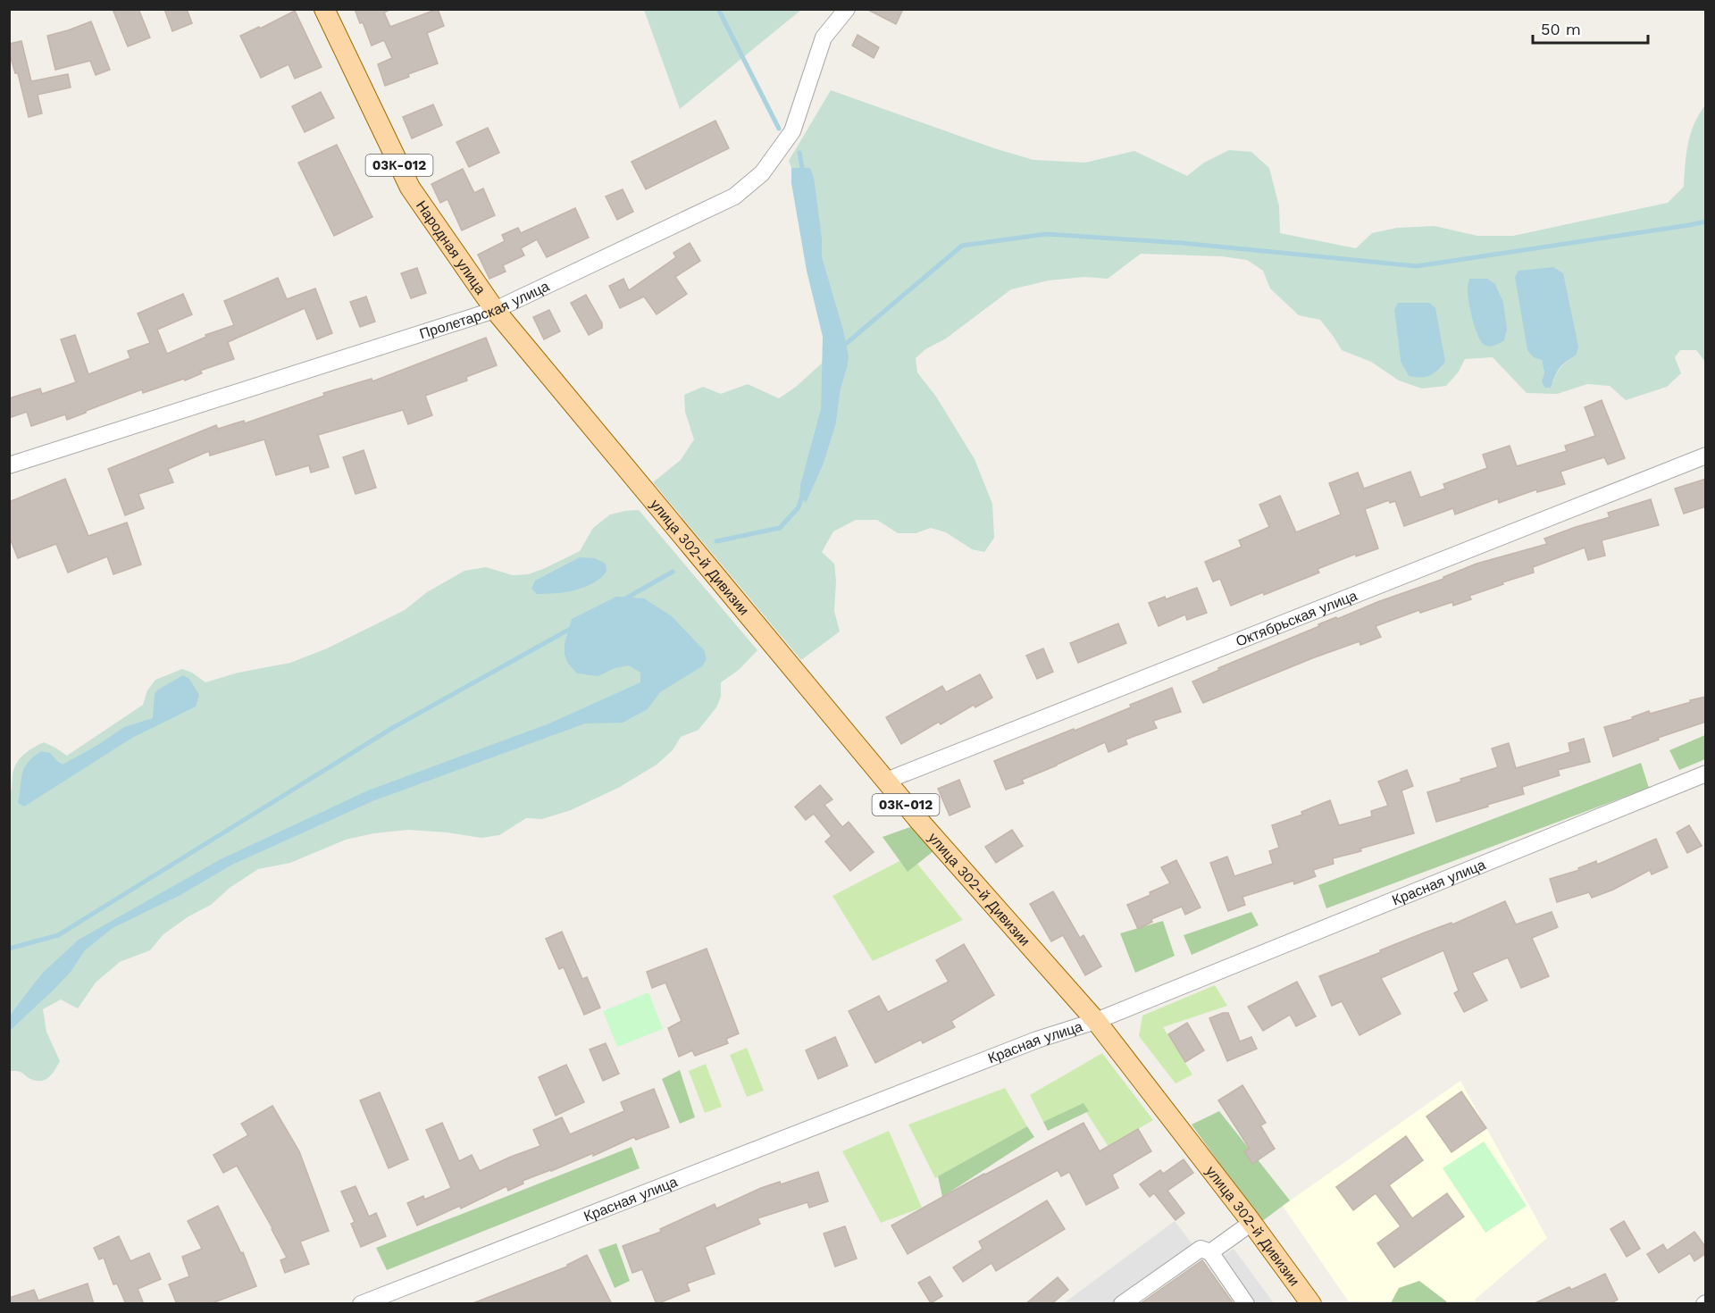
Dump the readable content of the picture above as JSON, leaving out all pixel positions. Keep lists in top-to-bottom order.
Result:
{
  "streets": {
    "main road": ["03К-012", "Народная улица", "улица 302-й Дивизии"],
    "street": ["Пролетарская улица", "Октябрьская улица", "Красная улица"]
  },
  "crossings": [
    ["Народная улица", "Пролетарская улица"],
    ["Народная улица", "улица 302-й Дивизии"],
    ["Пролетарская улица", "улица 302-й Дивизии"],
    ["улица 302-й Дивизии", "Октябрьская улица"],
    ["улица 302-й Дивизии", "Красная улица"]
  ],
  "scale_bar": "50 m"
}
